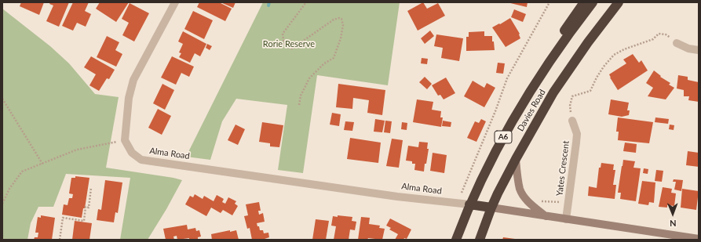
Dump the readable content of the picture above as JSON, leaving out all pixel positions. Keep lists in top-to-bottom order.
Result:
{
  "streets": {
    "highway": ["Davies Road", "A6", "Alma Road"],
    "street": ["Yates Crescent"]
  },
  "crossings": [
    ["Davies Road", "Alma Road"],
    ["Alma Road", "Yates Crescent"]
  ],
  "parks": ["Rorie Reserve"],
  "north": "bottom"
}
